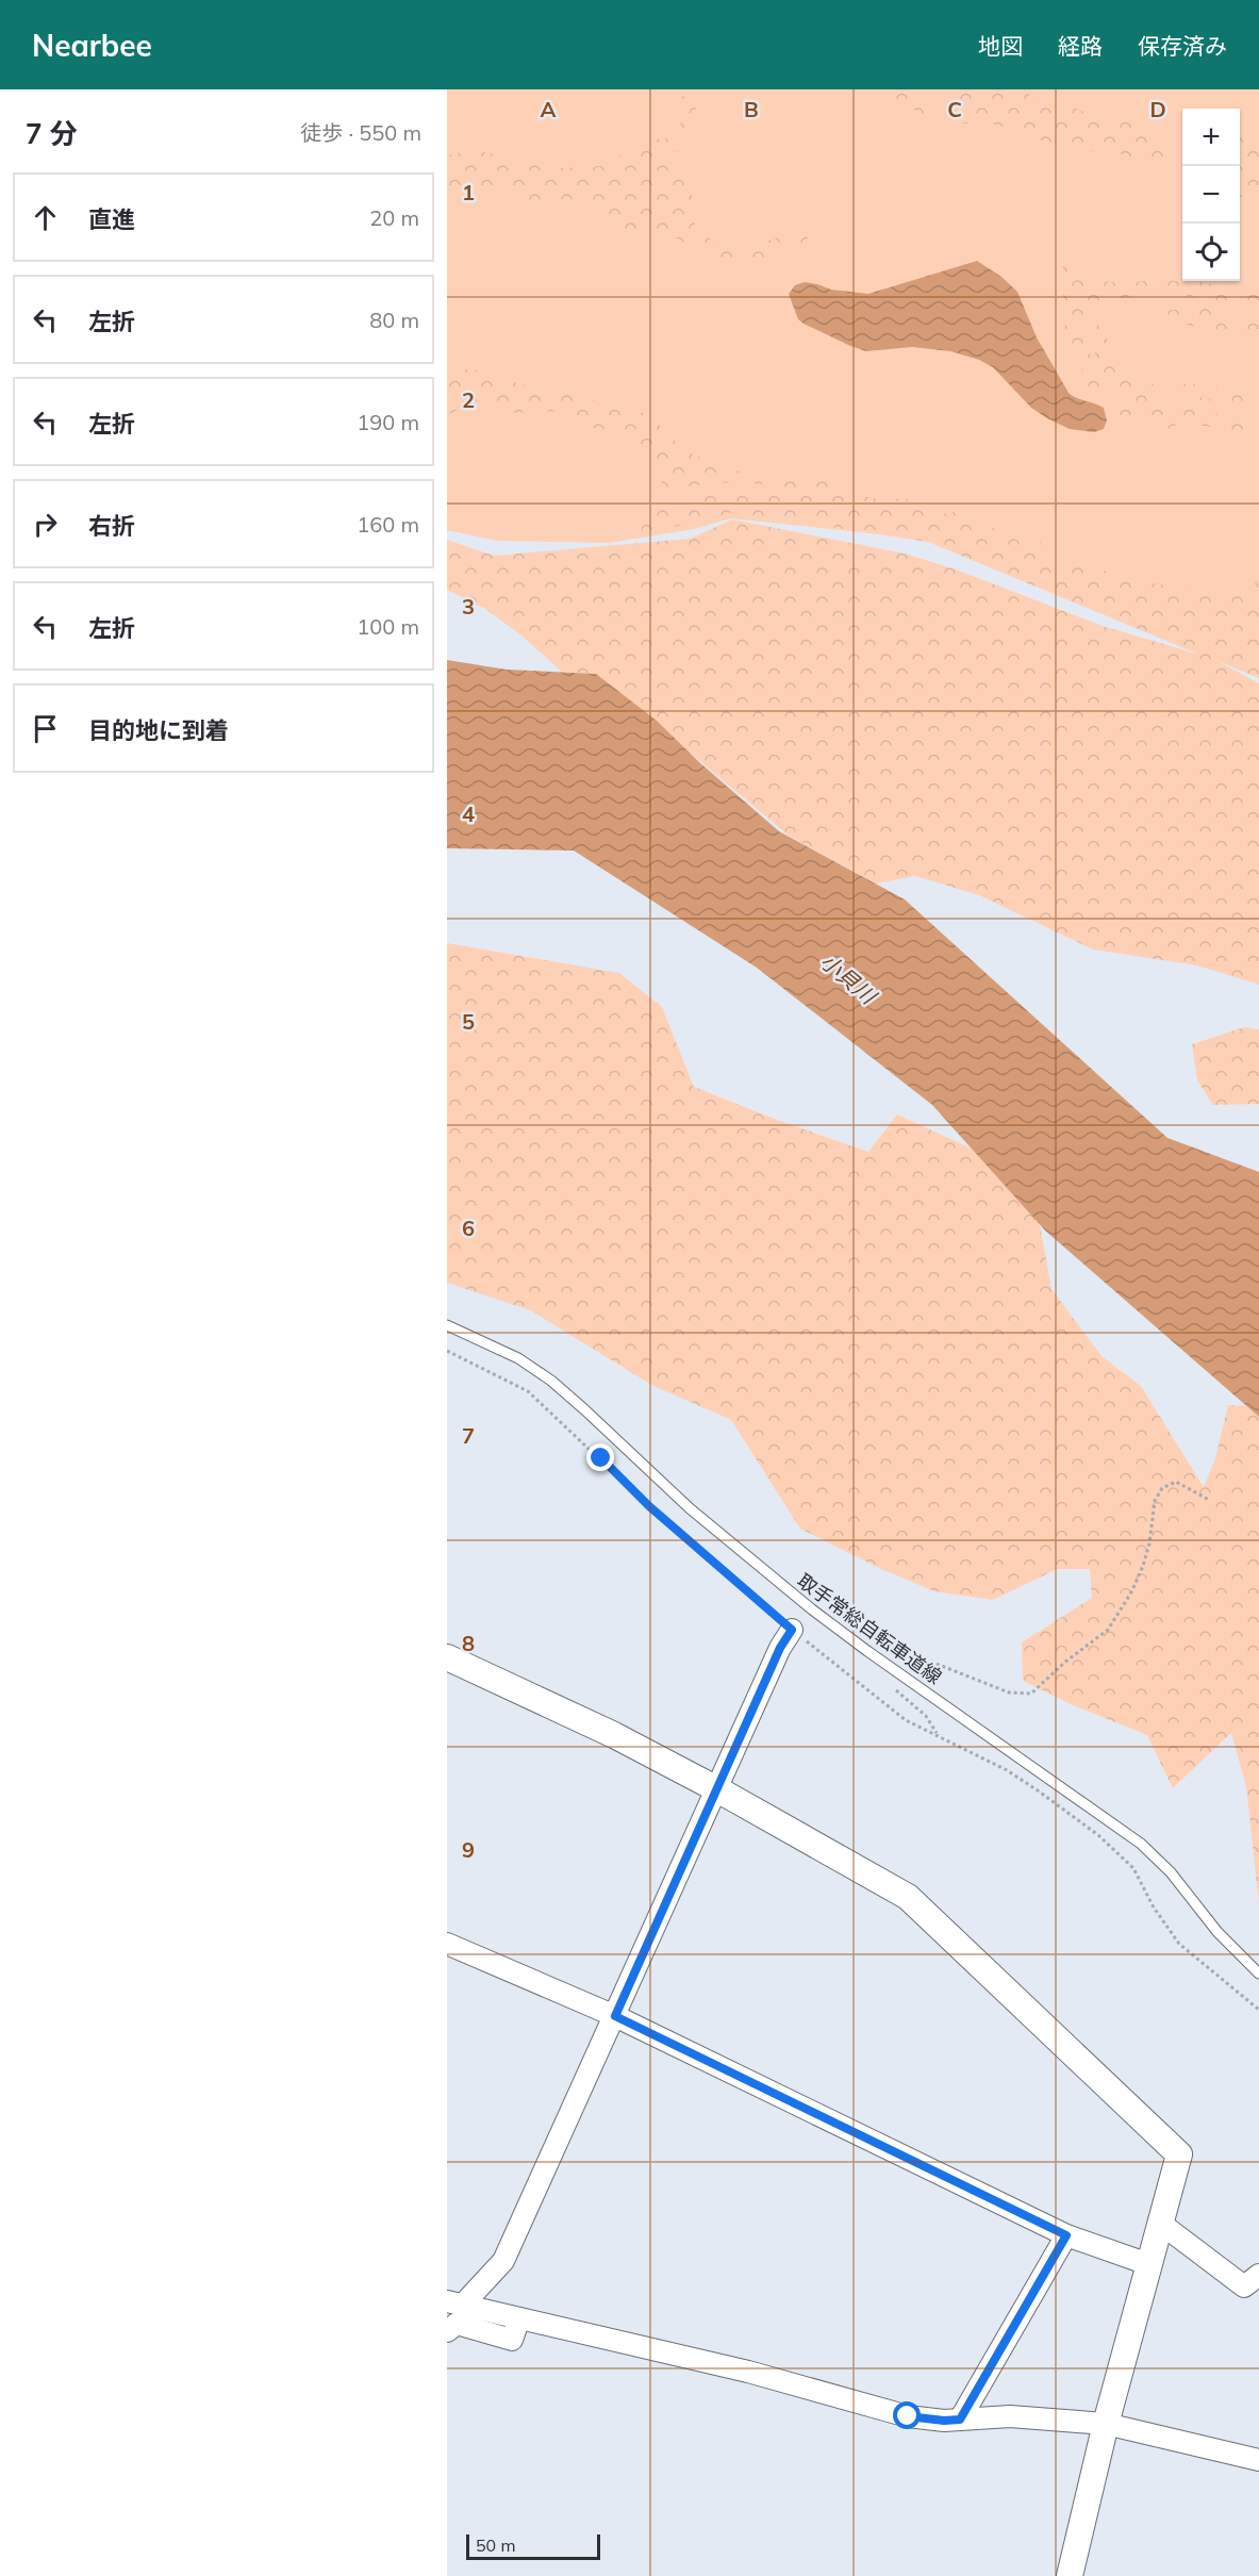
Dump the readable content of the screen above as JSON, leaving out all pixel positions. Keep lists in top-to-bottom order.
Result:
{
  "streets": {
    "lane": ["取手常総自転車道線"]
  },
  "water": ["小貝川"],
  "scale_bar": "50 m",
  "page": {
    "header": "Nearbee",
    "nav": ["地図", "経路", "保存済み"],
    "heading": ["7 分", "徒歩 · 550 m"],
    "map_buttons": ["+", "−"],
    "list": [
      ["直進", "20 m"],
      ["左折", "80 m"],
      ["左折", "190 m"],
      ["右折", "160 m"],
      ["左折", "100 m"],
      "目的地に到着"
    ],
    "scale": "50 m"
  },
  "grid": {
    "columns": [
      "A",
      "B",
      "C",
      "D"
    ],
    "rows": [
      "1",
      "2",
      "3",
      "4",
      "5",
      "6",
      "7",
      "8",
      "9"
    ]
  }
}
